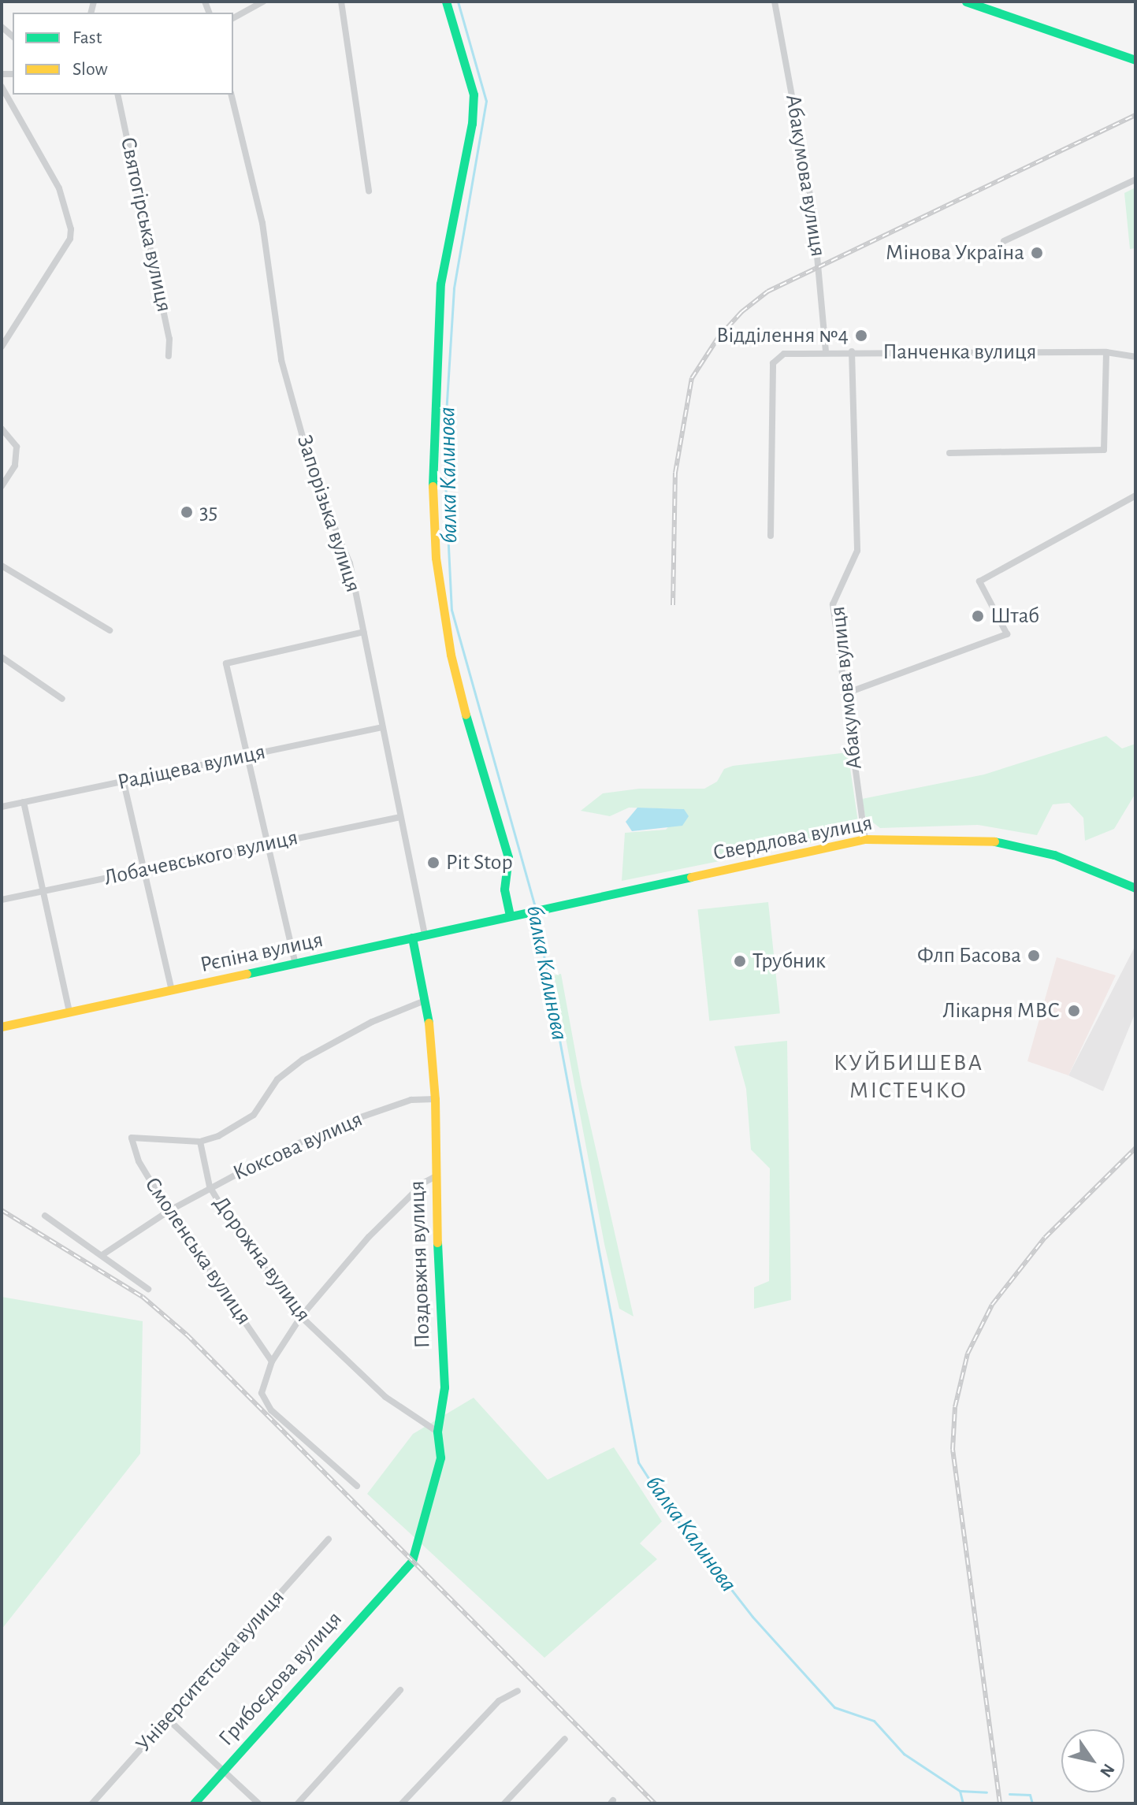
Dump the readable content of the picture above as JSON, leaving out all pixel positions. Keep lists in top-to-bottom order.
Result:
{
  "streets": {
    "street": [
      "Абакумова вулиця",
      "Святогірська вулиця",
      "Панченка вулиця",
      "Запорізька вулиця",
      "Радіщева вулиця",
      "Свердлова вулиця",
      "Лобачевського вулиця",
      "Рєпіна вулиця",
      "Коксова вулиця",
      "Смоленська вулиця",
      "Дорожна вулиця",
      "Поздовжня вулиця",
      "Університетська вулиця",
      "Грибоєдова вулиця"
    ]
  },
  "crossings": [
    ["Абакумова вулиця", "Панченка вулиця"],
    ["Абакумова вулиця", "Свердлова вулиця"],
    ["Запорізька вулиця", "Радіщева вулиця"],
    ["Запорізька вулиця", "Лобачевського вулиця"],
    ["Запорізька вулиця", "Рєпіна вулиця"],
    ["Свердлова вулиця", "Рєпіна вулиця"],
    ["Рєпіна вулиця", "Поздовжня вулиця"],
    ["Коксова вулиця", "Смоленська вулиця"],
    ["Коксова вулиця", "Дорожна вулиця"],
    ["Коксова вулиця", "Поздовжня вулиця"],
    ["Смоленська вулиця", "Дорожна вулиця"],
    ["Дорожна вулиця", "Поздовжня вулиця"],
    ["Поздовжня вулиця", "Грибоєдова вулиця"]
  ],
  "districts": ["КУЙБИШЕВА МІСТЕЧКО"],
  "water": ["балка Калинова"],
  "places": [
    "Мінова Україна",
    "Відділення №4",
    "35",
    "Штаб",
    "Pit Stop",
    "Флп Басова",
    "Трубник",
    "Лікарня МВС"
  ],
  "legend": ["Fast", "Slow"],
  "north": "bottom right"
}
